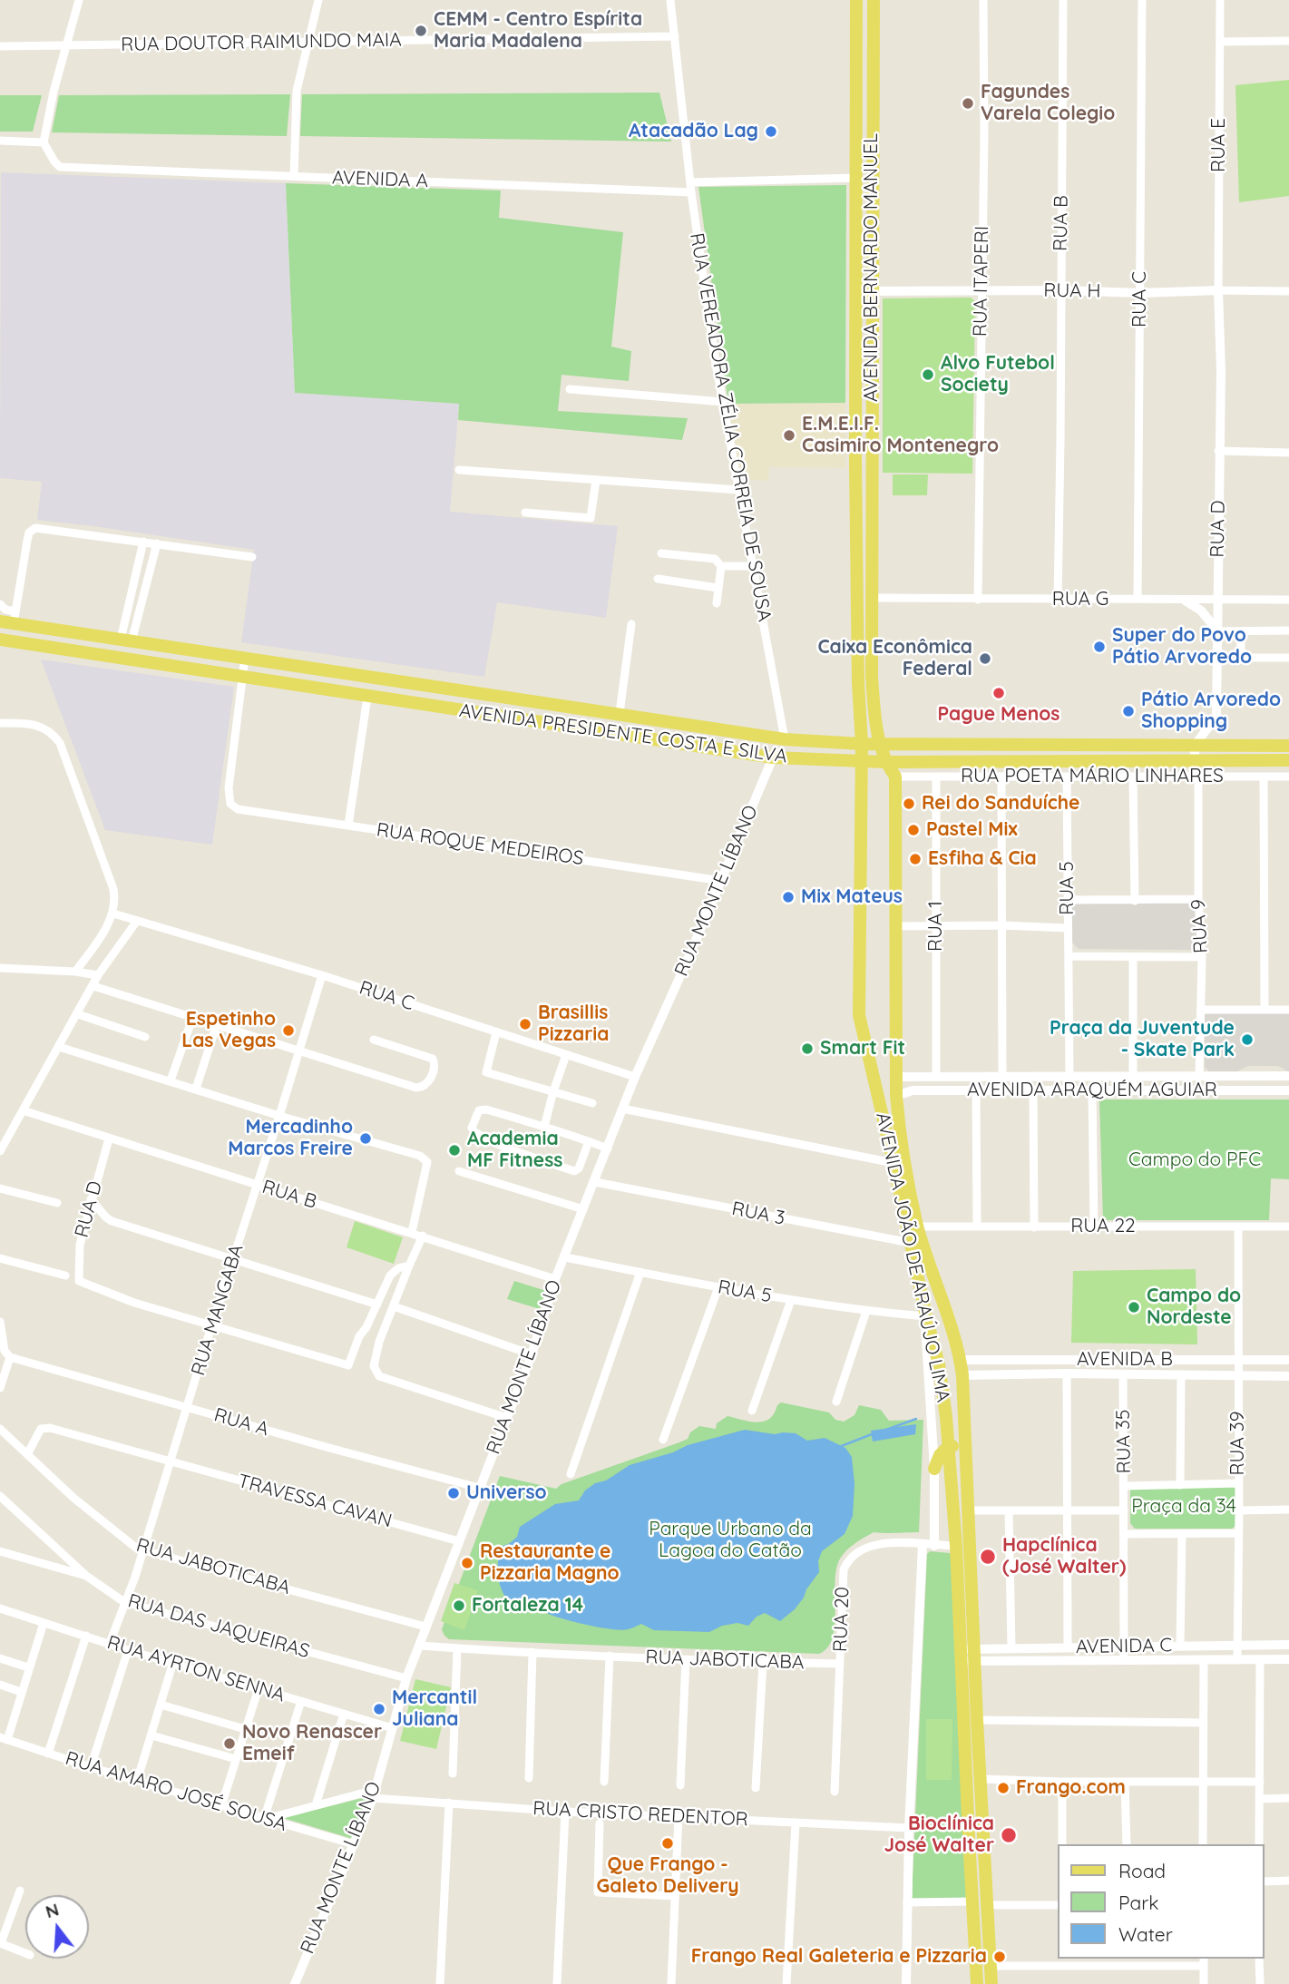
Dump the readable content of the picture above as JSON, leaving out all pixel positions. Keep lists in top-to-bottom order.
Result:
{
  "streets": {
    "main road": ["AVENIDA BERNARDO MANUEL", "AVENIDA PRESIDENTE COSTA E SILVA", "AVENIDA JOÃO DE ARAÚJO LIMA"],
    "street": [
      "RUA DOUTOR RAIMUNDO MAIA",
      "RUA E",
      "AVENIDA A",
      "RUA B",
      "RUA ITAPERI",
      "RUA H",
      "RUA C",
      "RUA VEREADORA ZÉLIA CORREIA DE SOUSA",
      "RUA D",
      "RUA G",
      "RUA POETA MÁRIO LINHARES",
      "RUA ROQUE MEDEIROS",
      "RUA 5",
      "RUA MONTE LÍBANO",
      "RUA 1",
      "RUA 9",
      "AVENIDA ARAQUÉM AGUIAR",
      "RUA 3",
      "RUA 22",
      "RUA MANGABA",
      "AVENIDA B",
      "RUA A",
      "RUA 35",
      "RUA 39",
      "TRAVESSA CAVAN",
      "RUA JABOTICABA",
      "RUA 20",
      "RUA DAS JAQUEIRAS",
      "AVENIDA C",
      "RUA AYRTON SENNA",
      "RUA AMARO JOSÉ SOUSA",
      "RUA CRISTO REDENTOR"
    ]
  },
  "crossings": [
    ["RUA DOUTOR RAIMUNDO MAIA", "RUA VEREADORA ZÉLIA CORREIA DE SOUSA"],
    ["RUA E", "RUA H"],
    ["RUA E", "RUA D"],
    ["AVENIDA A", "RUA VEREADORA ZÉLIA CORREIA DE SOUSA"],
    ["RUA B", "RUA H"],
    ["RUA B", "RUA D"],
    ["RUA B", "RUA G"],
    ["RUA B", "RUA MONTE LÍBANO"],
    ["RUA B", "RUA MANGABA"],
    ["AVENIDA BERNARDO MANUEL", "RUA H"],
    ["AVENIDA BERNARDO MANUEL", "RUA G"],
    ["AVENIDA BERNARDO MANUEL", "AVENIDA PRESIDENTE COSTA E SILVA"],
    ["AVENIDA BERNARDO MANUEL", "AVENIDA JOÃO DE ARAÚJO LIMA"],
    ["RUA ITAPERI", "RUA H"],
    ["RUA ITAPERI", "RUA G"],
    ["RUA H", "RUA C"],
    ["RUA H", "RUA D"],
    ["RUA C", "RUA G"],
    ["RUA C", "RUA MONTE LÍBANO"],
    ["RUA C", "RUA MANGABA"],
    ["RUA VEREADORA ZÉLIA CORREIA DE SOUSA", "AVENIDA PRESIDENTE COSTA E SILVA"],
    ["RUA D", "RUA G"],
    ["RUA D", "AVENIDA PRESIDENTE COSTA E SILVA"],
    ["RUA D", "RUA MANGABA"],
    ["AVENIDA PRESIDENTE COSTA E SILVA", "RUA ROQUE MEDEIROS"],
    ["AVENIDA PRESIDENTE COSTA E SILVA", "RUA MONTE LÍBANO"],
    ["AVENIDA PRESIDENTE COSTA E SILVA", "AVENIDA JOÃO DE ARAÚJO LIMA"],
    ["RUA POETA MÁRIO LINHARES", "RUA 5"],
    ["RUA POETA MÁRIO LINHARES", "RUA 1"],
    ["RUA POETA MÁRIO LINHARES", "RUA 9"],
    ["RUA POETA MÁRIO LINHARES", "AVENIDA JOÃO DE ARAÚJO LIMA"],
    ["RUA ROQUE MEDEIROS", "RUA MONTE LÍBANO"],
    ["RUA 5", "RUA MONTE LÍBANO"],
    ["RUA 5", "AVENIDA ARAQUÉM AGUIAR"],
    ["RUA 5", "AVENIDA JOÃO DE ARAÚJO LIMA"],
    ["RUA MONTE LÍBANO", "RUA 3"],
    ["RUA MONTE LÍBANO", "RUA A"],
    ["RUA MONTE LÍBANO", "TRAVESSA CAVAN"],
    ["RUA MONTE LÍBANO", "RUA JABOTICABA"],
    ["RUA MONTE LÍBANO", "RUA DAS JAQUEIRAS"],
    ["RUA MONTE LÍBANO", "RUA AYRTON SENNA"],
    ["RUA MONTE LÍBANO", "RUA AMARO JOSÉ SOUSA"],
    ["RUA MONTE LÍBANO", "RUA CRISTO REDENTOR"],
    ["RUA 1", "AVENIDA ARAQUÉM AGUIAR"],
    ["RUA 9", "AVENIDA ARAQUÉM AGUIAR"],
    ["AVENIDA ARAQUÉM AGUIAR", "AVENIDA JOÃO DE ARAÚJO LIMA"],
    ["RUA 3", "RUA 22"],
    ["RUA 3", "AVENIDA JOÃO DE ARAÚJO LIMA"],
    ["RUA 22", "AVENIDA JOÃO DE ARAÚJO LIMA"],
    ["RUA 22", "RUA 39"],
    ["AVENIDA JOÃO DE ARAÚJO LIMA", "AVENIDA B"],
    ["AVENIDA JOÃO DE ARAÚJO LIMA", "RUA 20"],
    ["AVENIDA JOÃO DE ARAÚJO LIMA", "AVENIDA C"],
    ["RUA MANGABA", "RUA A"],
    ["RUA MANGABA", "TRAVESSA CAVAN"],
    ["RUA MANGABA", "RUA JABOTICABA"],
    ["RUA MANGABA", "RUA DAS JAQUEIRAS"],
    ["RUA MANGABA", "RUA AYRTON SENNA"],
    ["AVENIDA B", "RUA 35"],
    ["AVENIDA B", "RUA 39"],
    ["RUA 35", "AVENIDA C"],
    ["RUA 39", "AVENIDA C"],
    ["TRAVESSA CAVAN", "RUA JABOTICABA"],
    ["RUA JABOTICABA", "RUA 20"],
    ["RUA AMARO JOSÉ SOUSA", "RUA CRISTO REDENTOR"]
  ],
  "parks": ["Campo do PFC", "Praça da 34", "Parque Urbano da Lagoa do Catão"],
  "places": [
    "CEMM - Centro Espírita Maria Madalena",
    "Fagundes Varela Colegio",
    "Atacadão Lag",
    "Alvo Futebol Society",
    "E.M.E.I.F. Casimiro Montenegro",
    "Super do Povo Pátio Arvoredo",
    "Caixa Econômica Federal",
    "Pague Menos",
    "Pátio Arvoredo Shopping",
    "Rei do Sanduíche",
    "Pastel Mix",
    "Esfiha & Cia",
    "Mix Mateus",
    "Brasillis Pizzaria",
    "Espetinho Las Vegas",
    "Praça da Juventude - Skate Park",
    "Smart Fit",
    "Mercadinho Marcos Freire",
    "Academia MF Fitness",
    "Campo do Nordeste",
    "Universo",
    "Hapclínica (José Walter)",
    "Restaurante e Pizzaria Magno",
    "Fortaleza 14",
    "Mercantil Juliana",
    "Novo Renascer Emeif",
    "Frango.com",
    "Bioclínica José Walter",
    "Que Frango - Galeto Delivery",
    "Frango Real Galeteria e Pizzaria"
  ],
  "legend": ["Road", "Park", "Water"],
  "north": "top"
}
